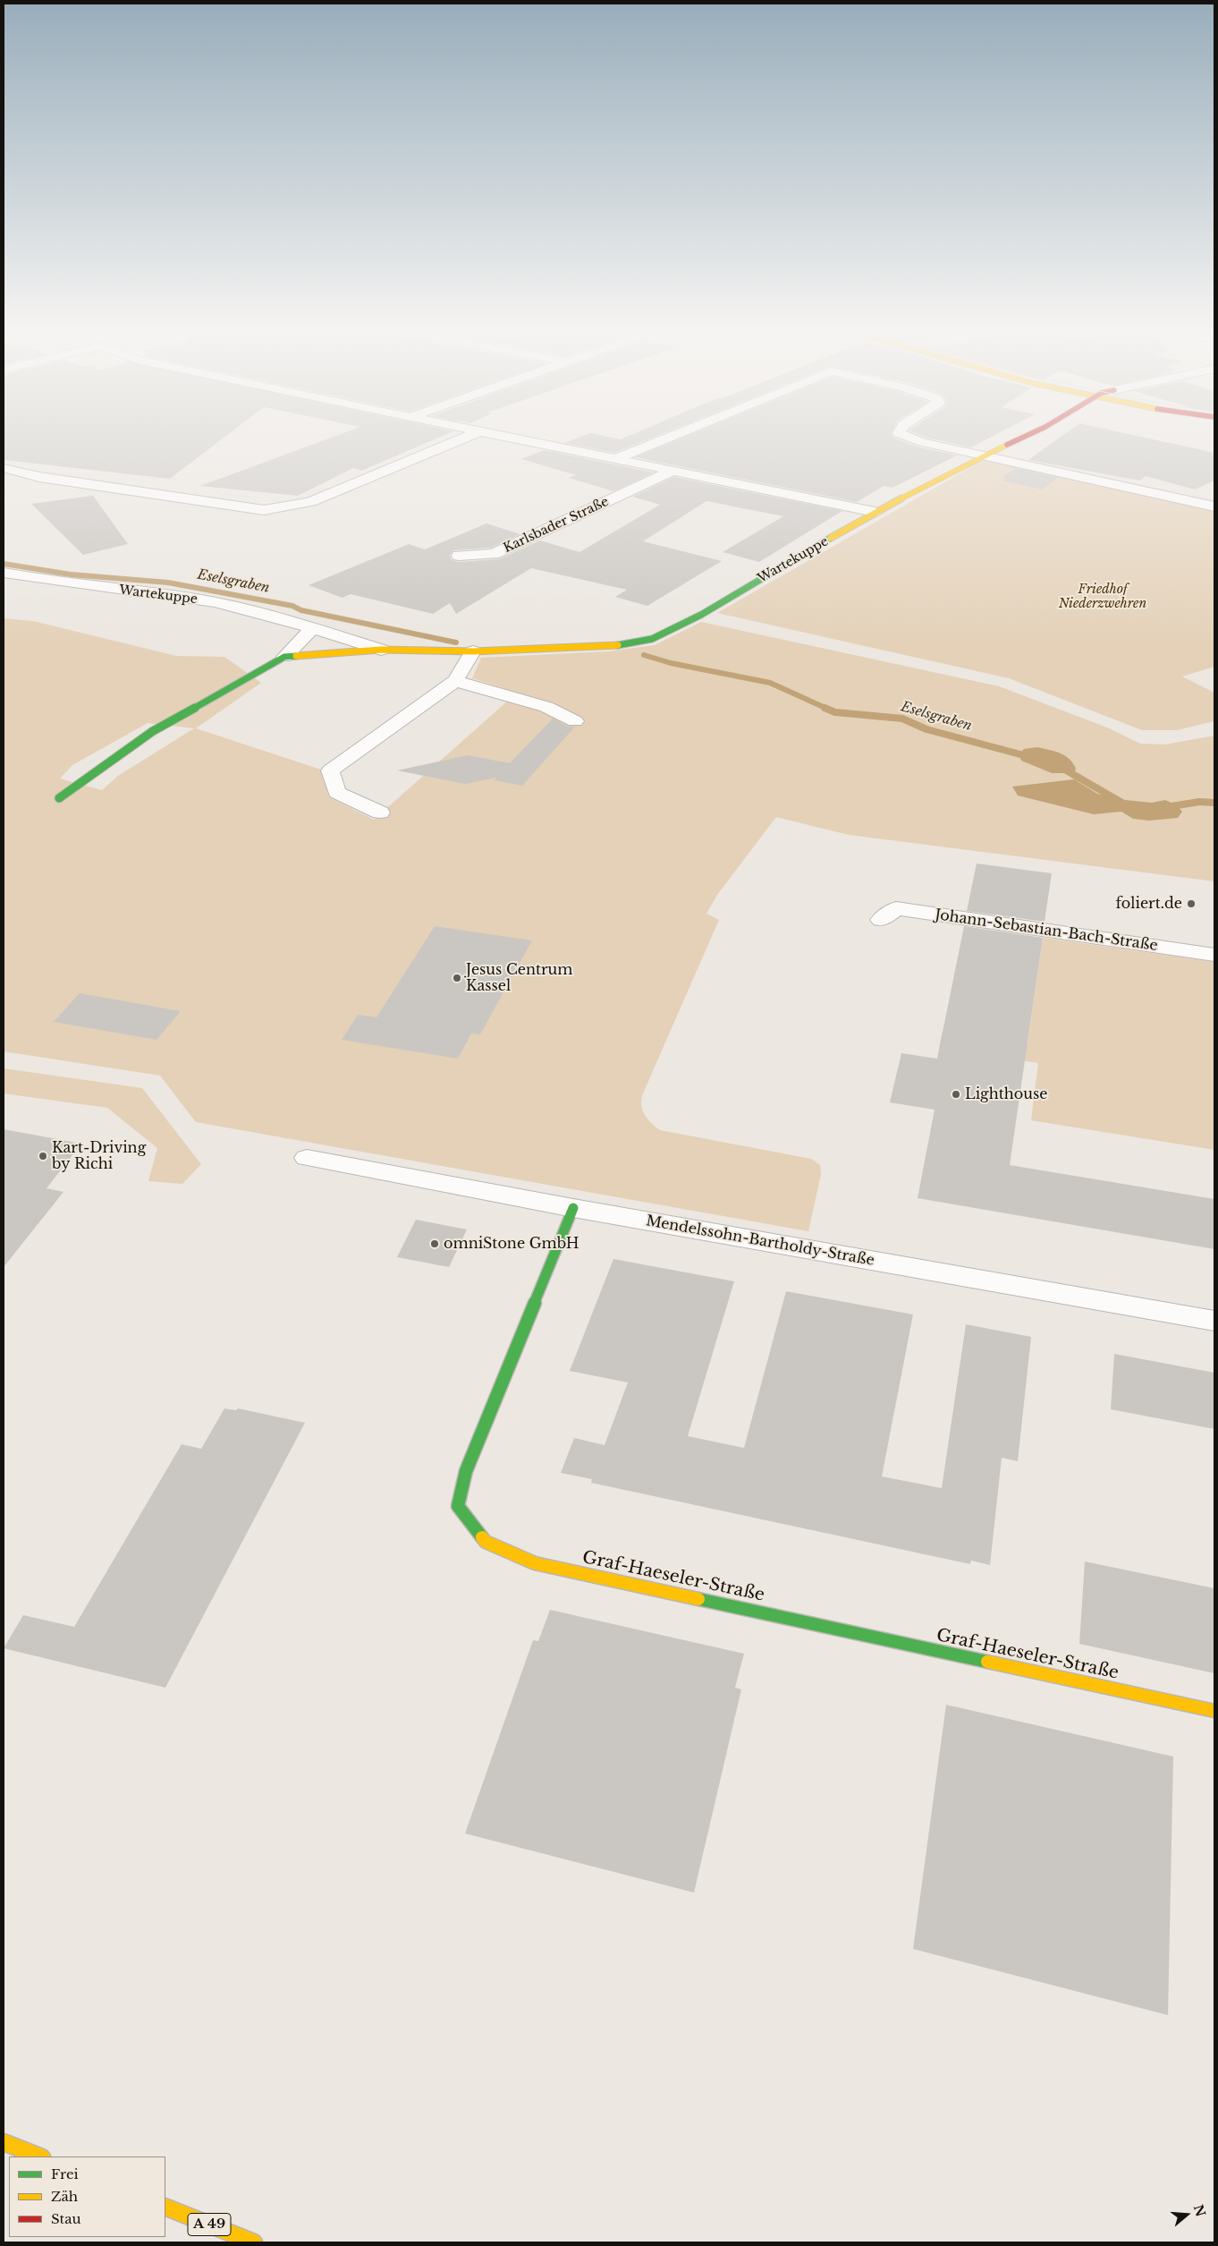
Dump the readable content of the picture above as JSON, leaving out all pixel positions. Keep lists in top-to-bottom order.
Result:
{
  "streets": {
    "main road": ["Wartekuppe", "Graf-Haeseler-Straße", "A 49"],
    "street": ["Karlsbader Straße", "Johann-Sebastian-Bach-Straße", "Mendelssohn-Bartholdy-Straße"]
  },
  "crossings": [
    ["Mendelssohn-Bartholdy-Straße", "Graf-Haeseler-Straße"]
  ],
  "water": ["Eselsgraben"],
  "parks": ["Friedhof Niederzwehren"],
  "places": [
    "foliert.de",
    "Jesus Centrum Kassel",
    "Lighthouse",
    "Kart-Driving by Richi",
    "omniStone GmbH"
  ],
  "legend": ["Frei", "Zäh", "Stau"],
  "north": "right"
}
